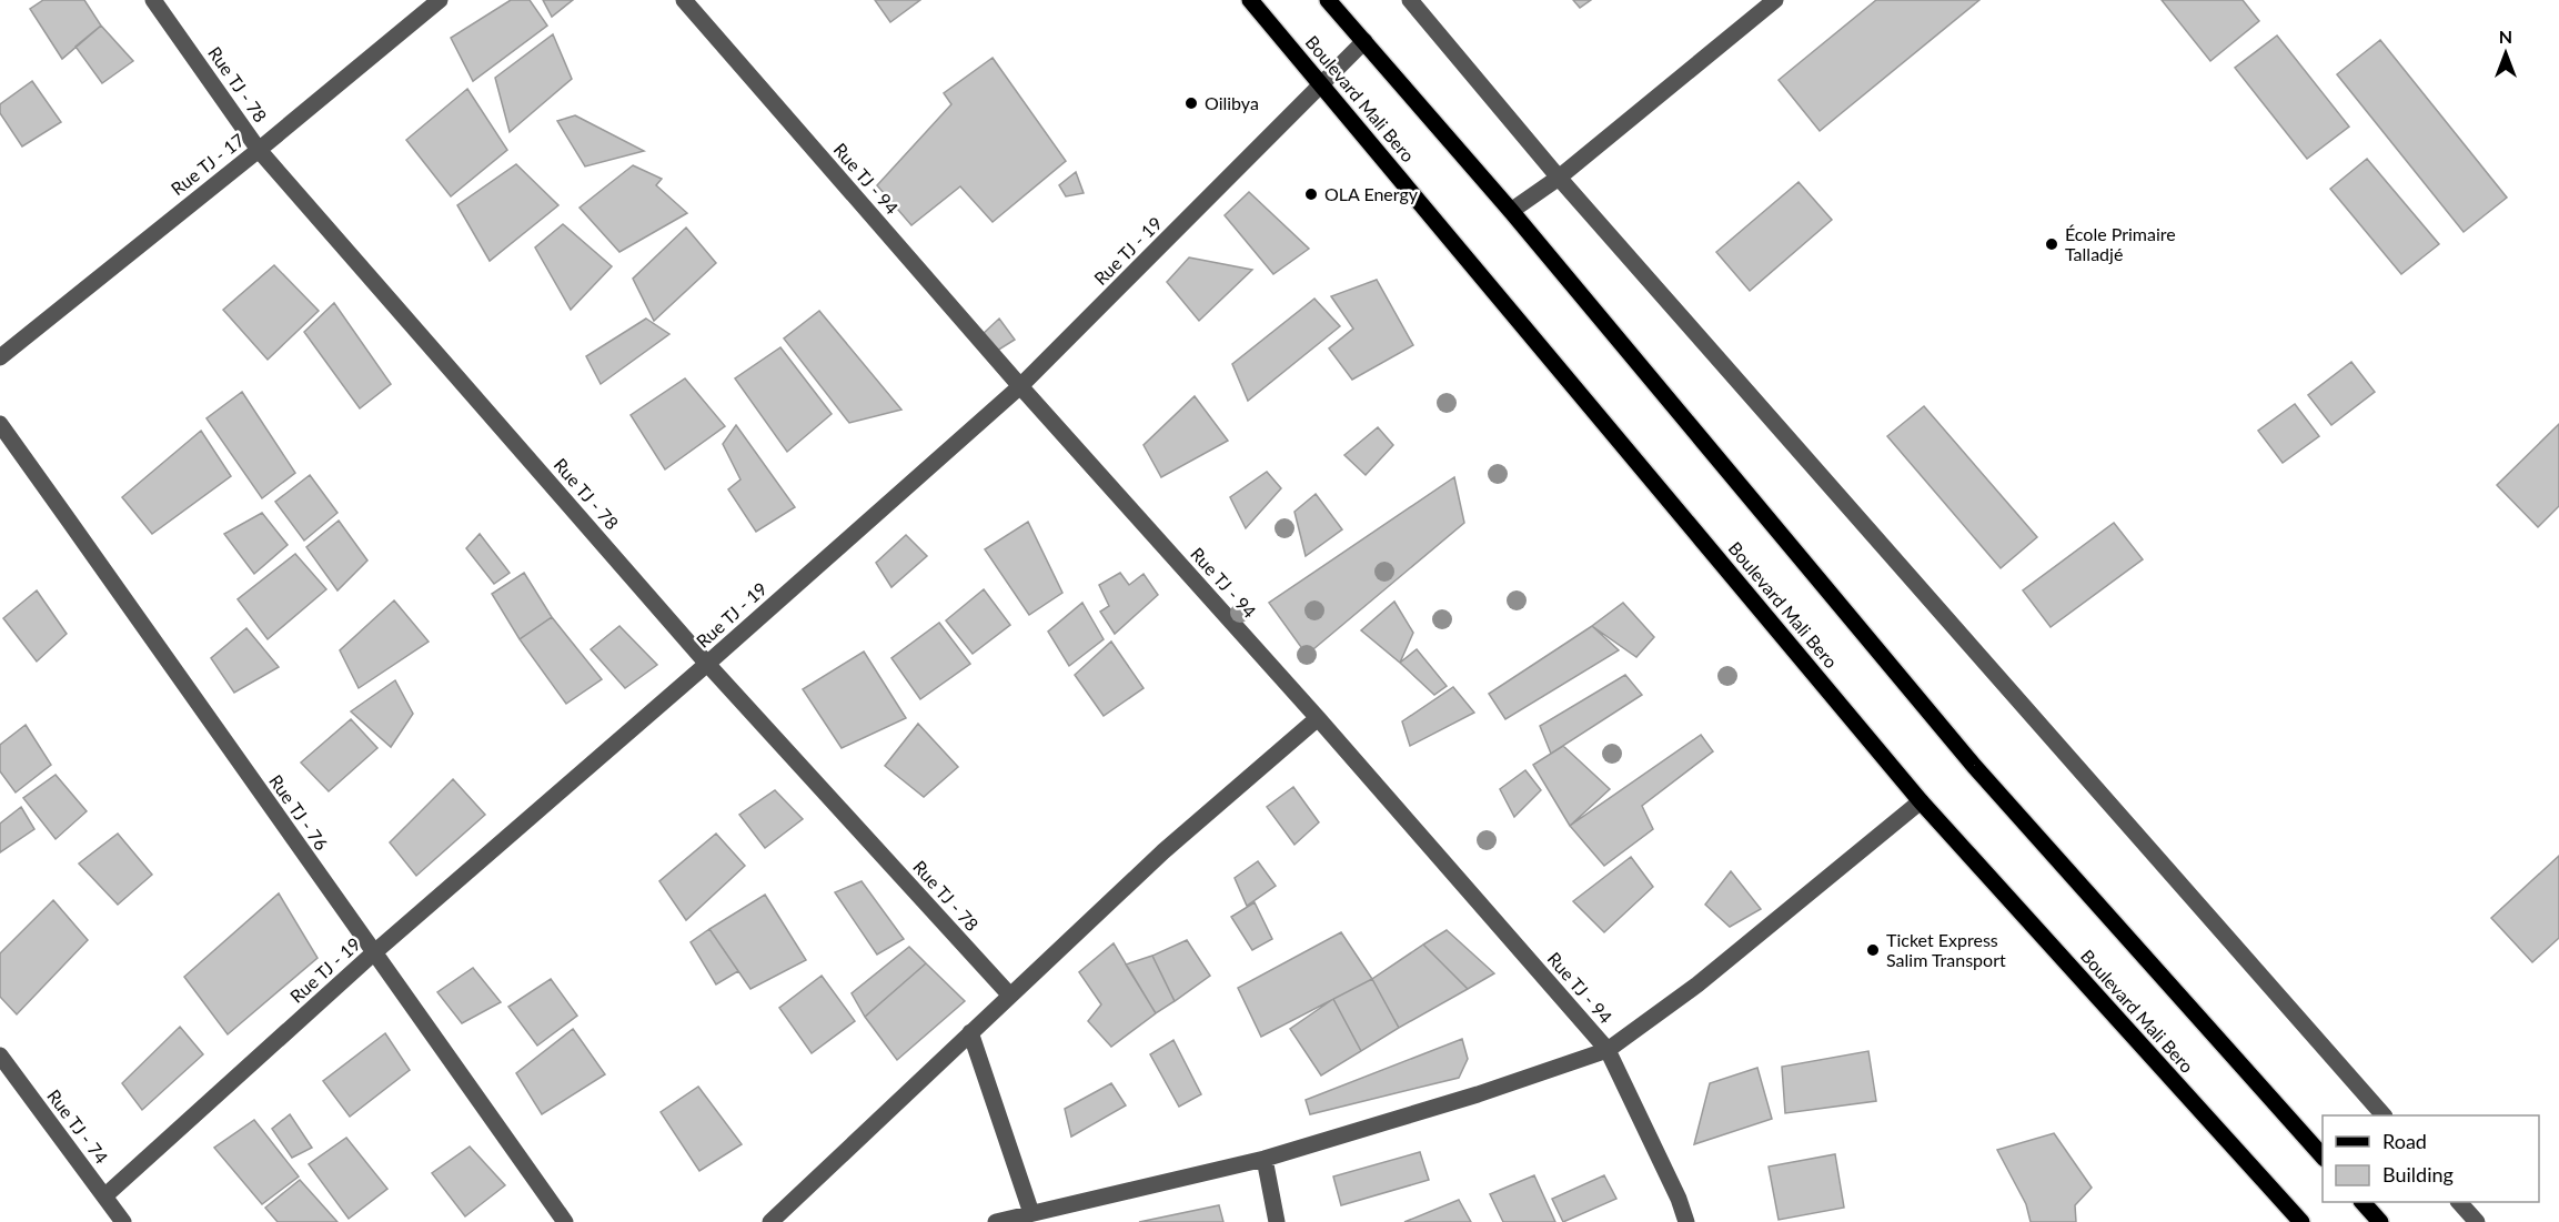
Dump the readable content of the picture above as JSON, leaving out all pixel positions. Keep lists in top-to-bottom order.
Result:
{
  "streets": {
    "main road": ["Boulevard Mali Bero"],
    "street": [
      "Rue TJ - 78",
      "Rue TJ - 17",
      "Rue TJ - 94",
      "Rue TJ - 19",
      "Rue TJ - 76",
      "Rue TJ - 74"
    ]
  },
  "crossings": [
    ["Rue TJ - 78", "Rue TJ - 17"],
    ["Rue TJ - 78", "Rue TJ - 19"],
    ["Boulevard Mali Bero", "Rue TJ - 19"],
    ["Rue TJ - 94", "Rue TJ - 19"],
    ["Rue TJ - 19", "Rue TJ - 76"],
    ["Rue TJ - 19", "Rue TJ - 74"]
  ],
  "places": [
    "Oilibya",
    "OLA Energy",
    "École Primaire Talladjé",
    "Ticket Express Salim Transport"
  ],
  "legend": ["Road", "Building"],
  "north": "top"
}
